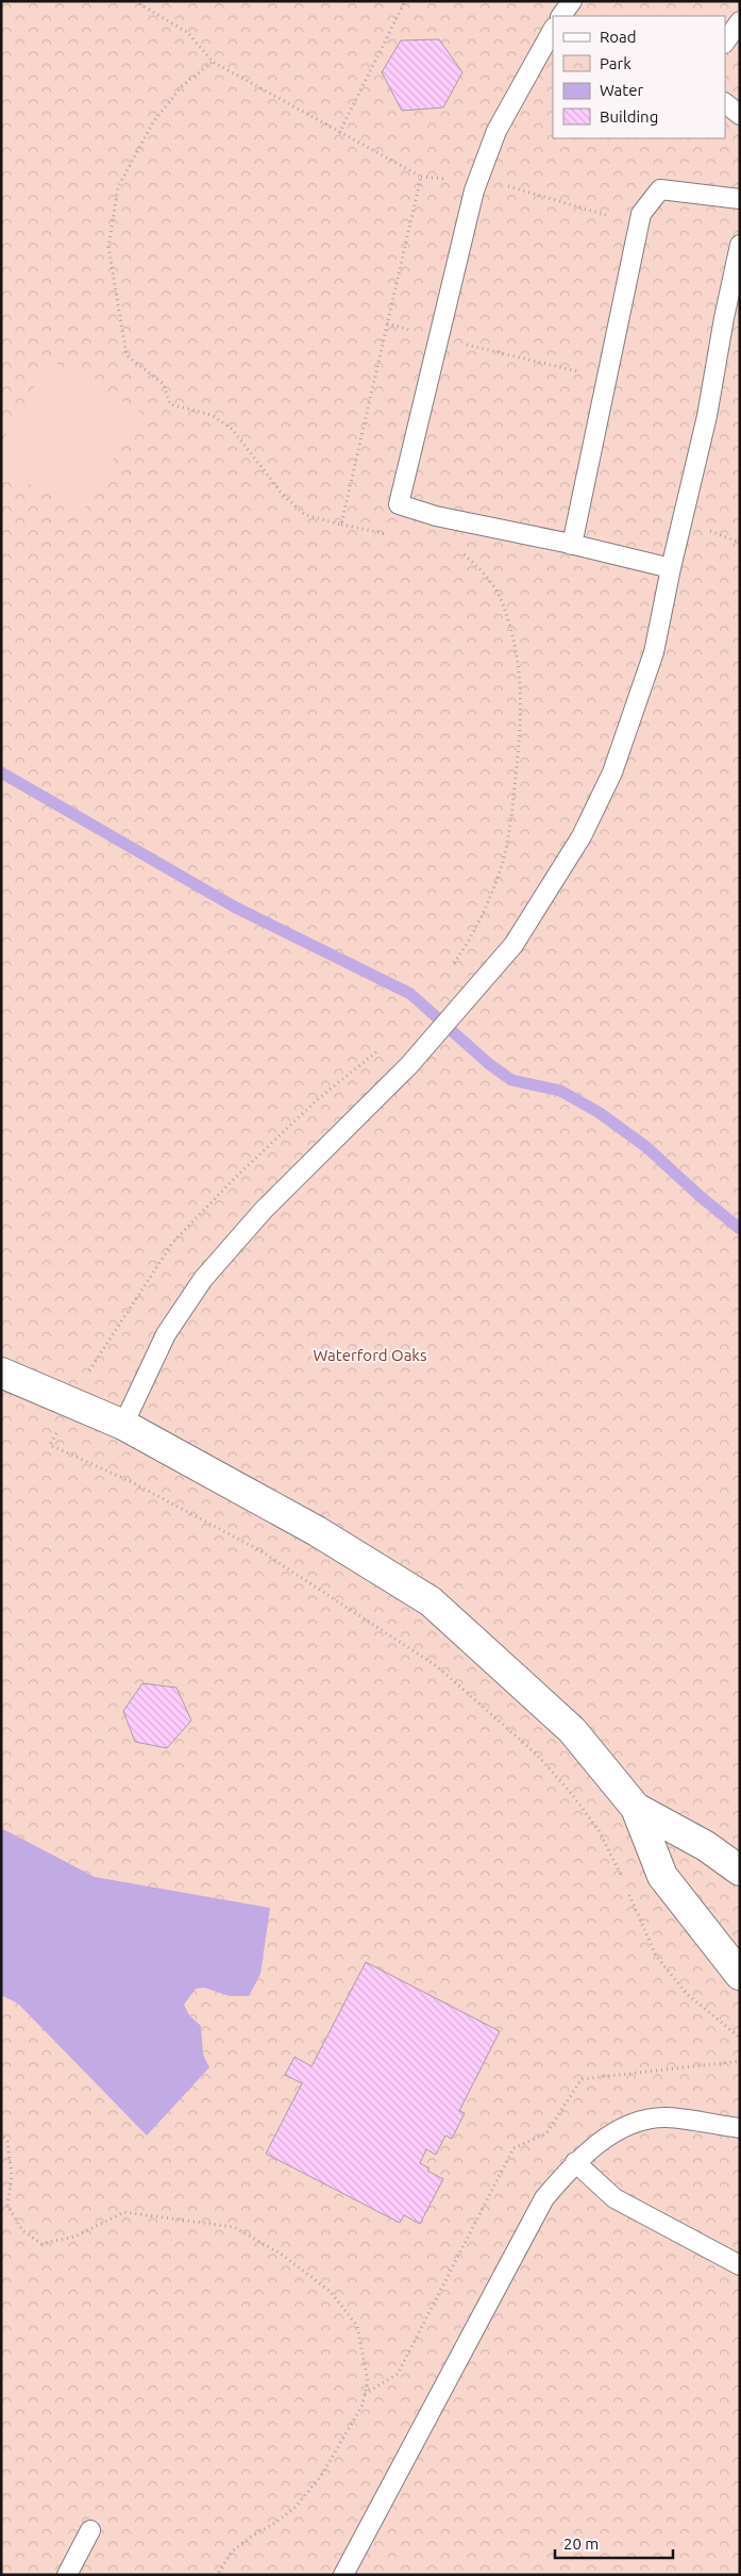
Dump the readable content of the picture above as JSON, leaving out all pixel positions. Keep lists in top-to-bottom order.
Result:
{
  "parks": ["Waterford Oaks"],
  "legend": [
    "Road",
    "Park",
    "Water",
    "Building"
  ],
  "scale_bar": "20 m"
}
